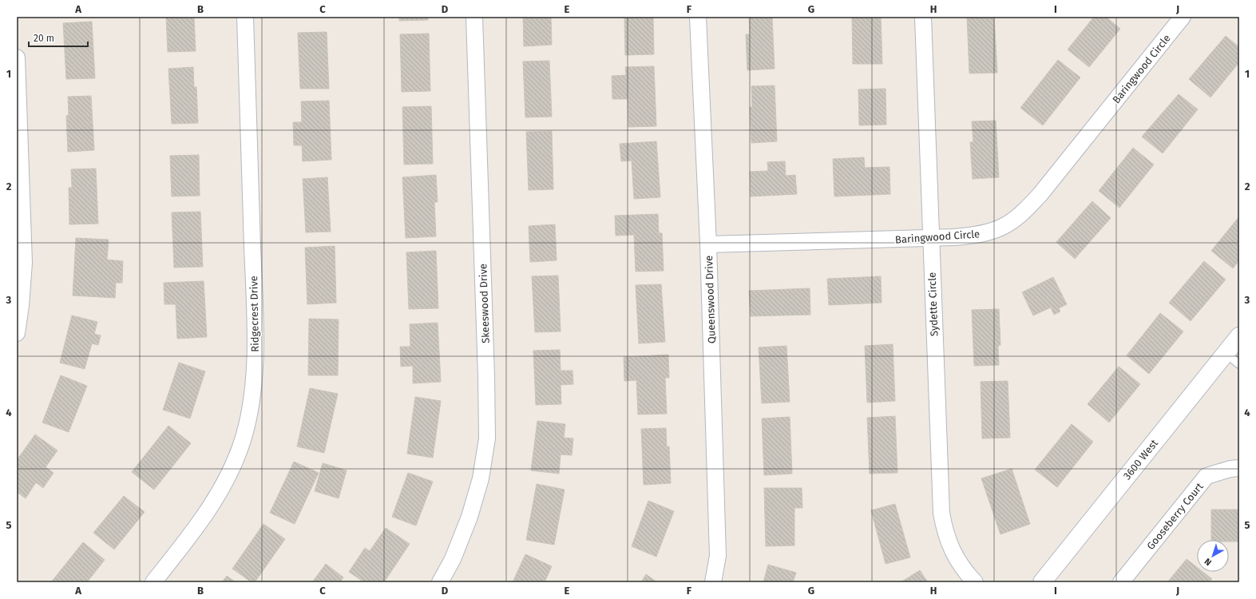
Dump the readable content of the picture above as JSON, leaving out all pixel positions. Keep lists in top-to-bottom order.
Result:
{
  "streets": {
    "street": [
      "Baringwood Circle",
      "Queenswood Drive",
      "Skeeswood Drive",
      "Sydette Circle",
      "Ridgecrest Drive",
      "3600 West",
      "Gooseberry Court"
    ]
  },
  "crossings": [
    ["Baringwood Circle", "Queenswood Drive"],
    ["Baringwood Circle", "Sydette Circle"]
  ],
  "scale_bar": "20 m",
  "north": "bottom left",
  "grid": {
    "columns": [
      "A",
      "B",
      "C",
      "D",
      "E",
      "F",
      "G",
      "H",
      "I",
      "J"
    ],
    "rows": [
      "1",
      "2",
      "3",
      "4",
      "5"
    ]
  }
}
